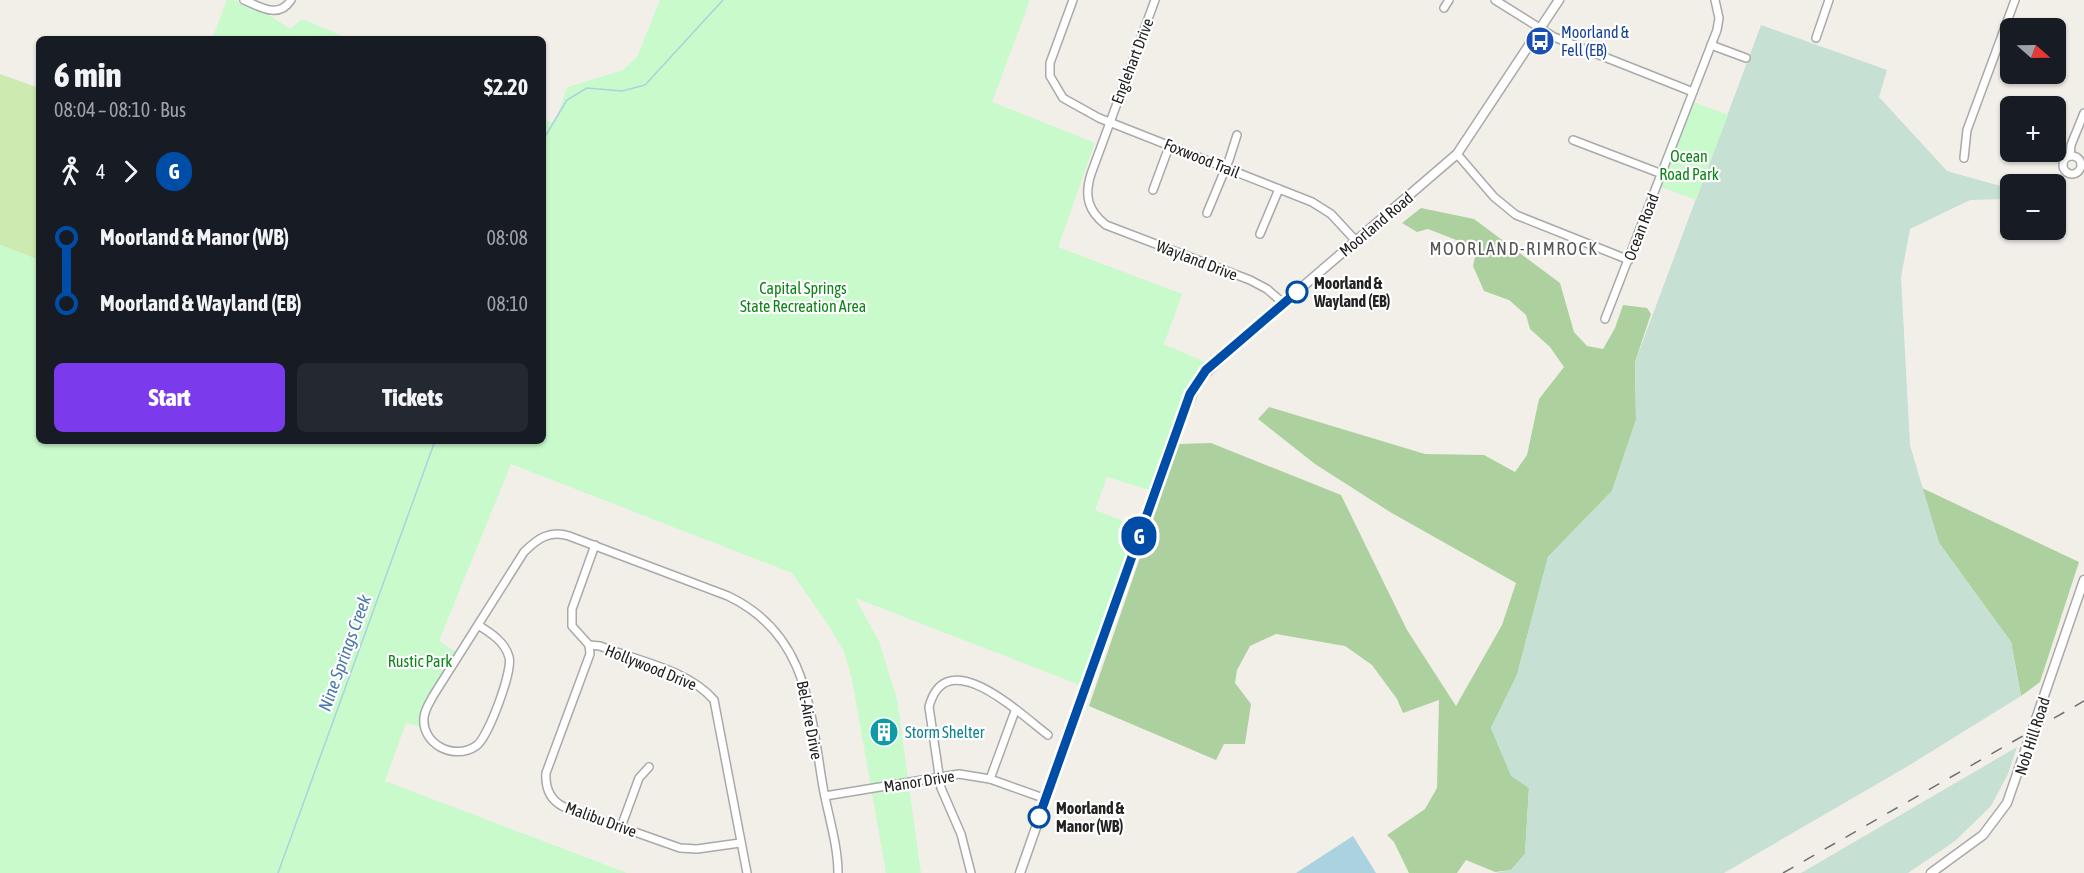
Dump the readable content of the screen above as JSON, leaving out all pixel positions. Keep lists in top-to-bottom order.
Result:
{
  "streets": {
    "street": [
      "Englehart Drive",
      "Foxwood Trail",
      "Moorland Road",
      "Ocean Road",
      "Wayland Drive",
      "Hollywood Drive",
      "Bel-Aire Drive",
      "Nob Hill Road",
      "Manor Drive",
      "Malibu Drive"
    ]
  },
  "crossings": [
    ["Englehart Drive", "Foxwood Trail"],
    ["Englehart Drive", "Wayland Drive"],
    ["Foxwood Trail", "Moorland Road"],
    ["Moorland Road", "Wayland Drive"],
    ["Moorland Road", "Manor Drive"],
    ["Hollywood Drive", "Bel-Aire Drive"],
    ["Hollywood Drive", "Malibu Drive"],
    ["Bel-Aire Drive", "Manor Drive"]
  ],
  "districts": ["MOORLAND-RIMROCK"],
  "water": ["Nine Springs Creek"],
  "parks": ["Ocean Road Park", "Capital Springs State Recreation Area", "Rustic Park"],
  "places": {
    "bus stop": ["Moorland & Fell (EB)"],
    "other": ["Moorland & Wayland (EB)", "Moorland & Manor (WB)"],
    "building": ["Storm Shelter"]
  },
  "lines": ["bus line G"],
  "north": "right",
  "page": {
    "on_map": "G",
    "map_buttons": ["+", "−"],
    "heading": ["6 min", "08:04 – 08:10 · Bus", "$2.20"],
    "legs": ["4", "G"],
    "list": [
      {
        "name": "Moorland & Manor (WB)",
        "value": "08:08"
      },
      {
        "name": "Moorland & Wayland (EB)",
        "value": "08:10"
      }
    ],
    "buttons": ["Start", "Tickets"]
  }
}
